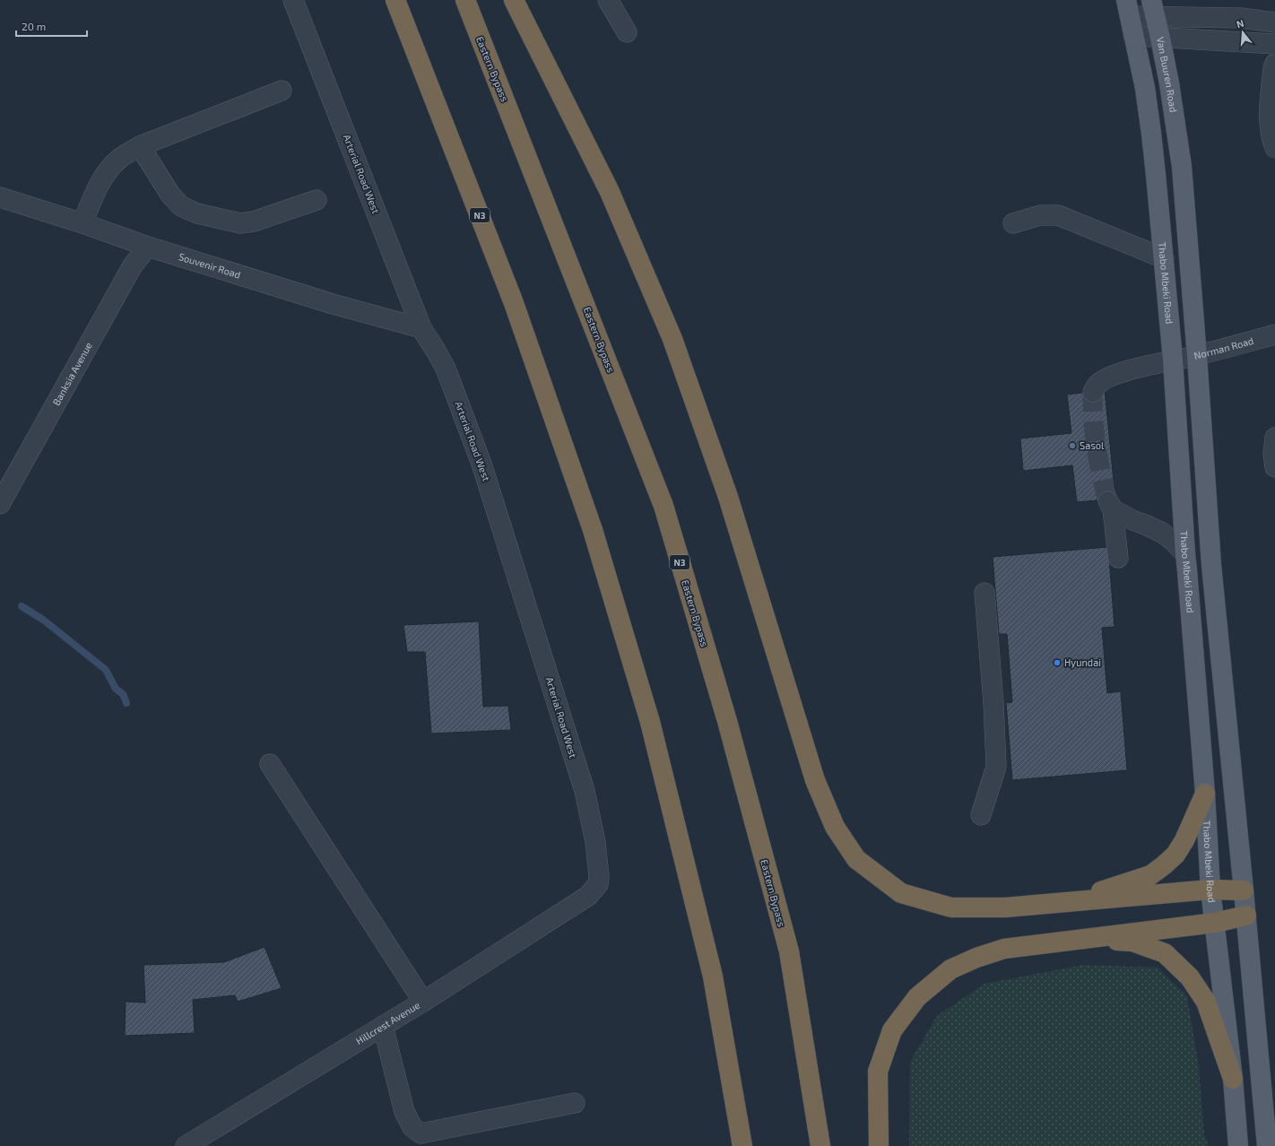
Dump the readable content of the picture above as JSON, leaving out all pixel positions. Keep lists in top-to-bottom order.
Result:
{
  "streets": {
    "highway": ["Eastern Bypass", "N3"],
    "main road": ["Van Buuren Road", "Thabo Mbeki Road"],
    "street": [
      "Arterial Road West",
      "Souvenir Road",
      "Norman Road",
      "Banksia Avenue",
      "Hillcrest Avenue"
    ]
  },
  "crossings": [
    ["Van Buuren Road", "Norman Road"],
    ["Arterial Road West", "Souvenir Road"],
    ["Arterial Road West", "Hillcrest Avenue"],
    ["Souvenir Road", "Banksia Avenue"],
    ["Thabo Mbeki Road", "Norman Road"]
  ],
  "places": ["Sasol", "Hyundai"],
  "scale_bar": "20 m",
  "north": "top"
}
